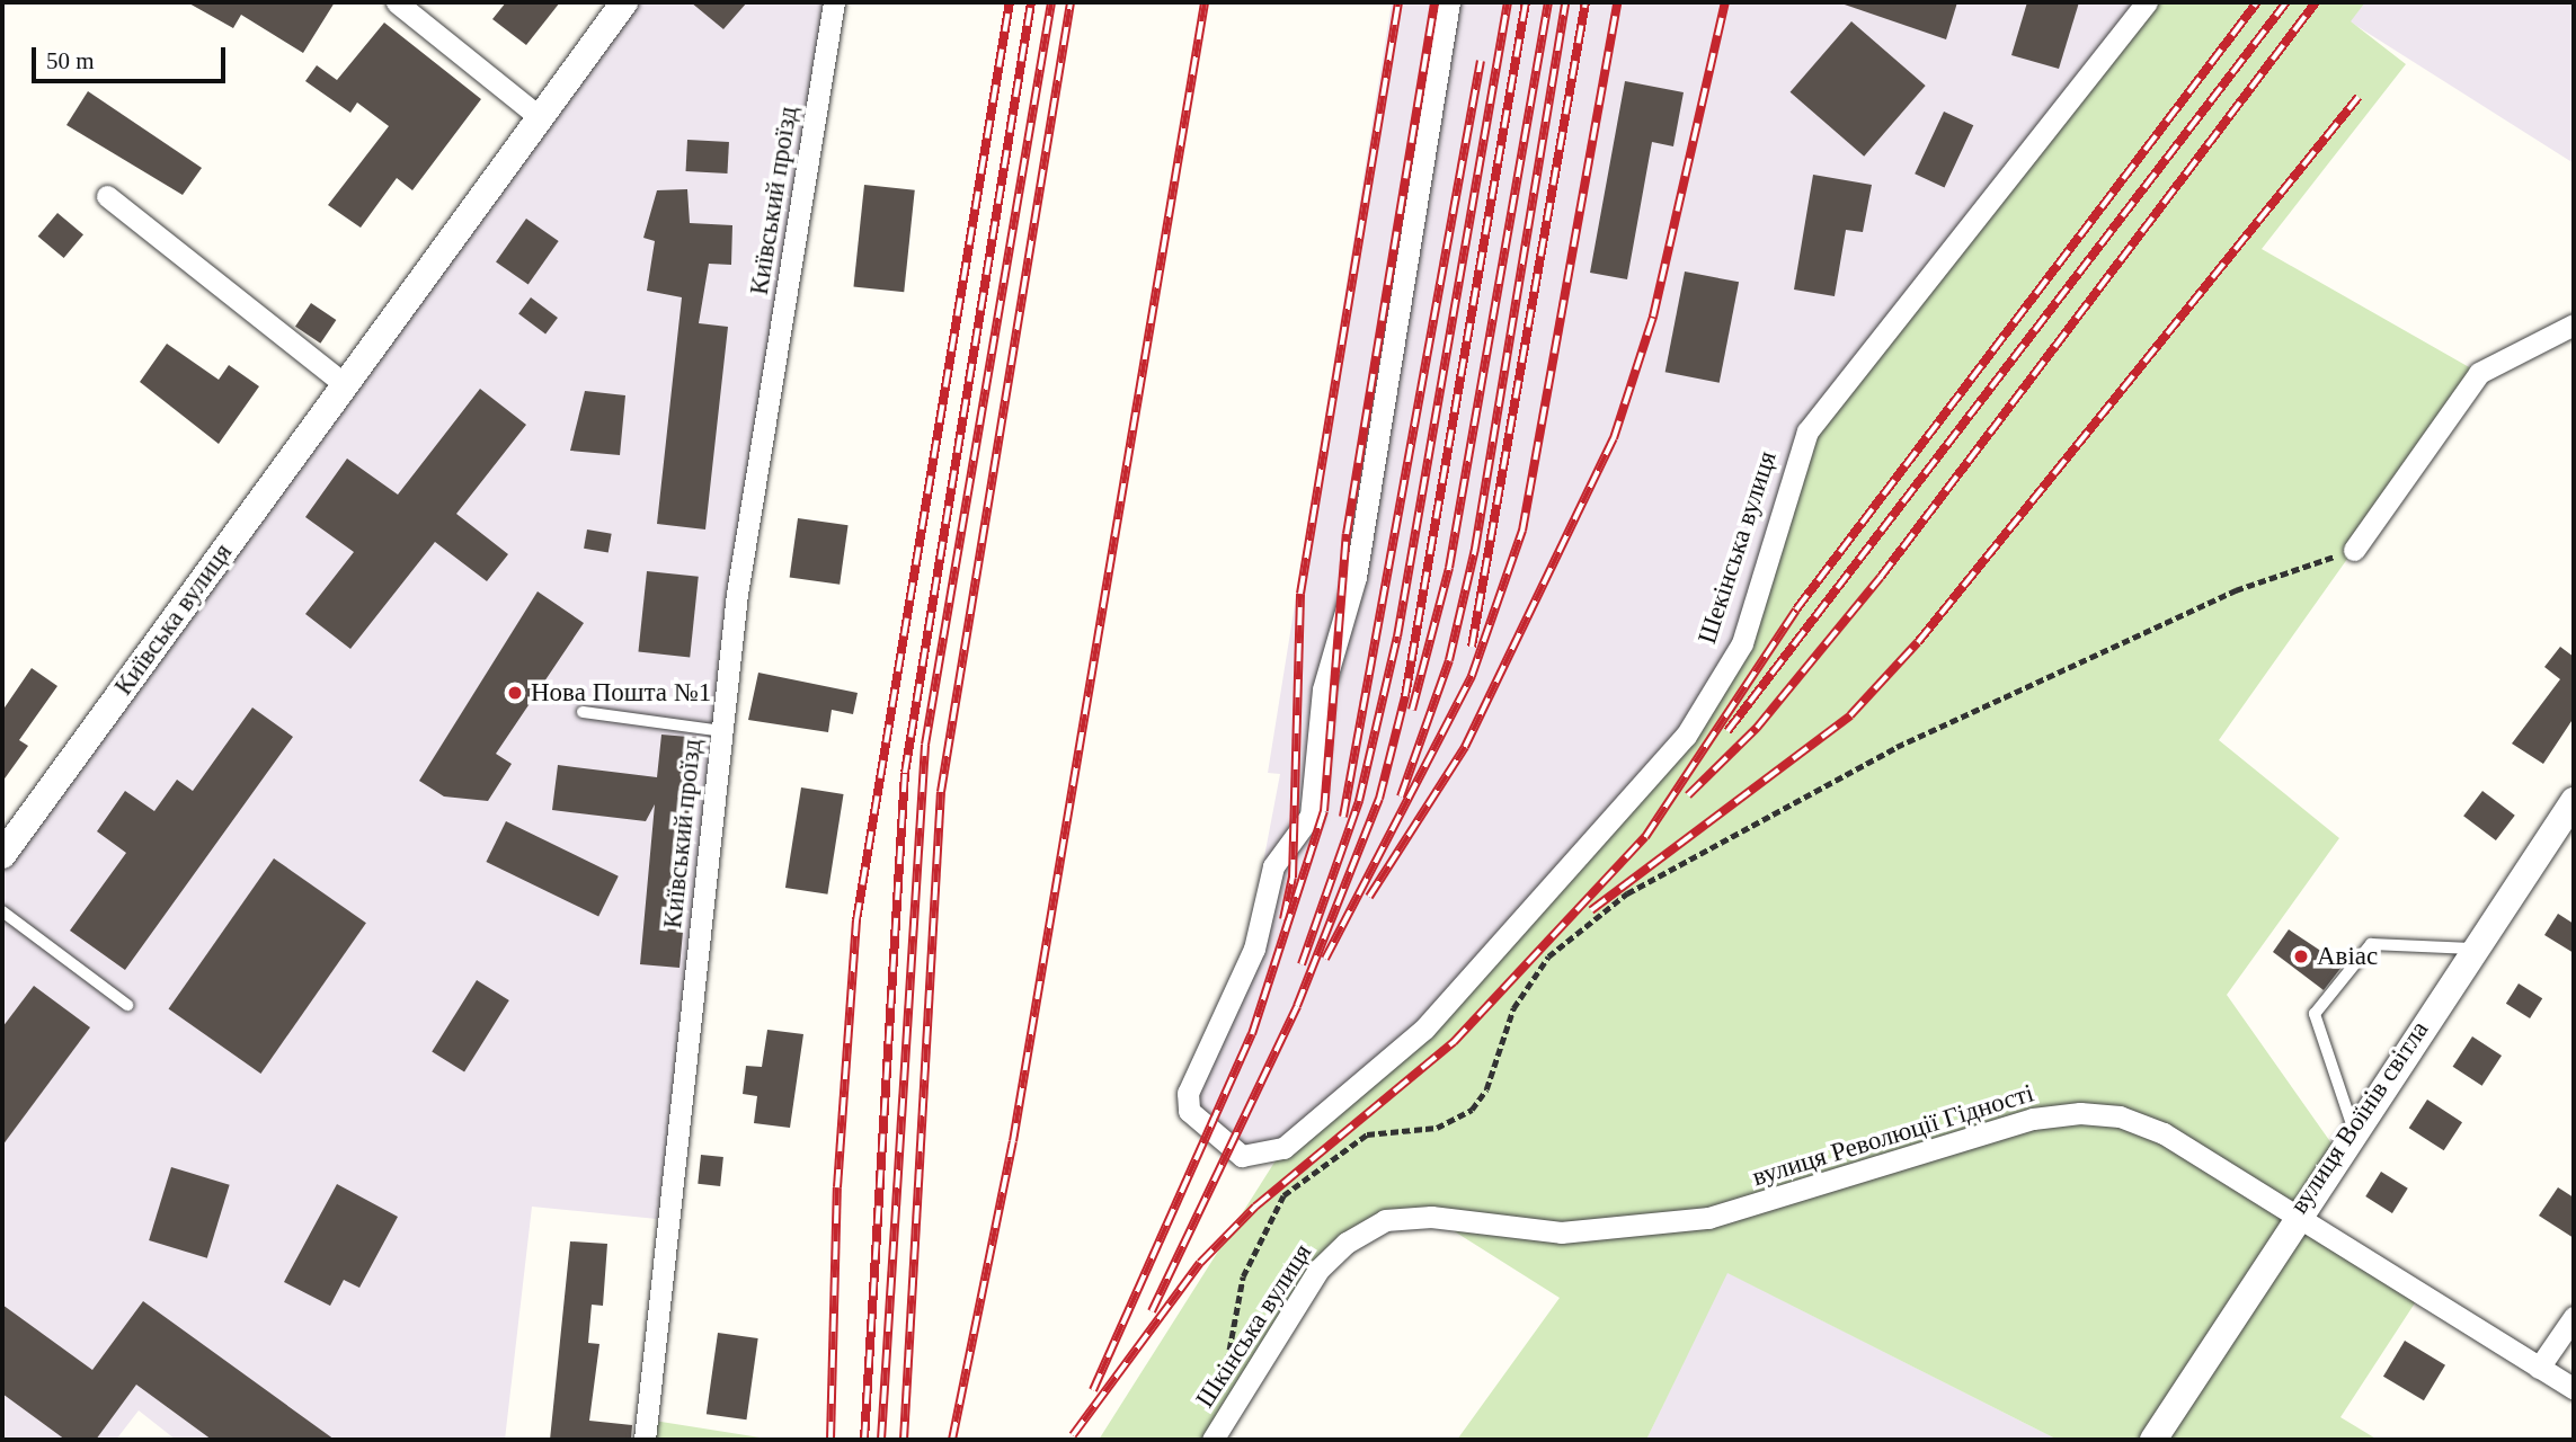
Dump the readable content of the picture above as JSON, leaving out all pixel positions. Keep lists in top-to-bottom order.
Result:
{
  "streets": {
    "street": [
      "Київський проїзд",
      "Шекінська вулиця",
      "Київська вулиця",
      "вулиця Воїнів світла",
      "вулиця Революції Гідності",
      "Шкінська вулиця"
    ]
  },
  "crossings": [
    ["вулиця Воїнів світла", "вулиця Революції Гідності"],
    ["вулиця Революції Гідності", "Шкінська вулиця"]
  ],
  "places": ["Нова Пошта №1", "Авіас"],
  "scale_bar": "50 m"
}
